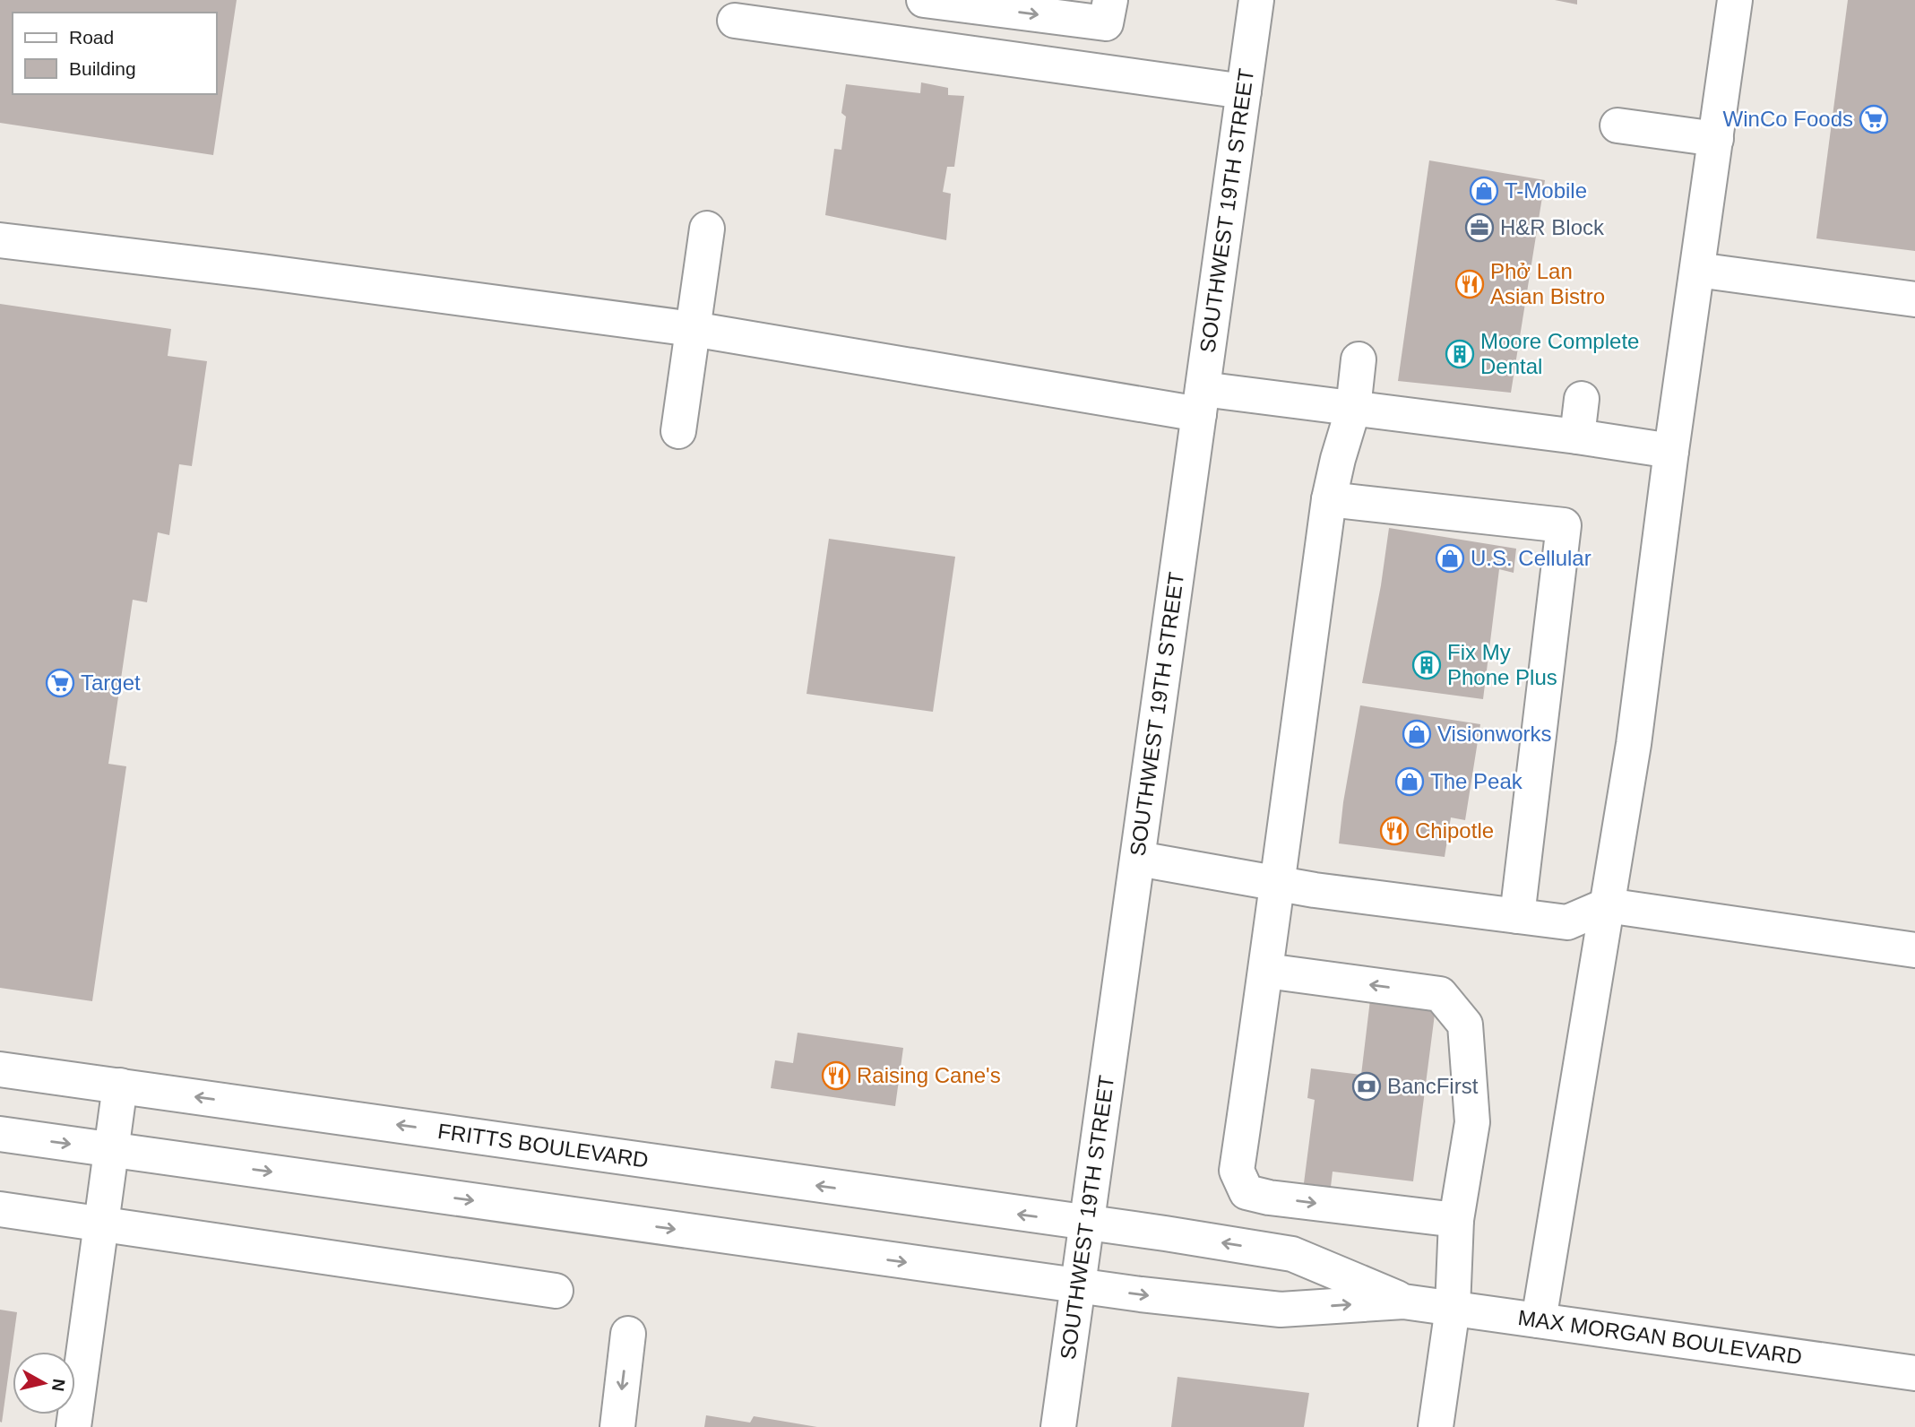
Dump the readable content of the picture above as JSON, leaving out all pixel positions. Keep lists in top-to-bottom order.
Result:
{
  "streets": {
    "street": ["SOUTHWEST 19TH STREET", "FRITTS BOULEVARD", "MAX MORGAN BOULEVARD"]
  },
  "crossings": [
    ["SOUTHWEST 19TH STREET", "FRITTS BOULEVARD"],
    ["SOUTHWEST 19TH STREET", "MAX MORGAN BOULEVARD"],
    ["FRITTS BOULEVARD", "MAX MORGAN BOULEVARD"]
  ],
  "places": {
    "supermarket": ["WinCo Foods", "Target"],
    "shop": [
      "T-Mobile",
      "U.S. Cellular",
      "Visionworks",
      "The Peak"
    ],
    "office": ["H&R Block"],
    "restaurant": ["Phở Lan Asian Bistro", "Chipotle", "Raising Cane's"],
    "building": ["Moore Complete Dental", "Fix My Phone Plus"],
    "bank": ["BancFirst"]
  },
  "legend": ["Road", "Building"],
  "north": "right"
}
